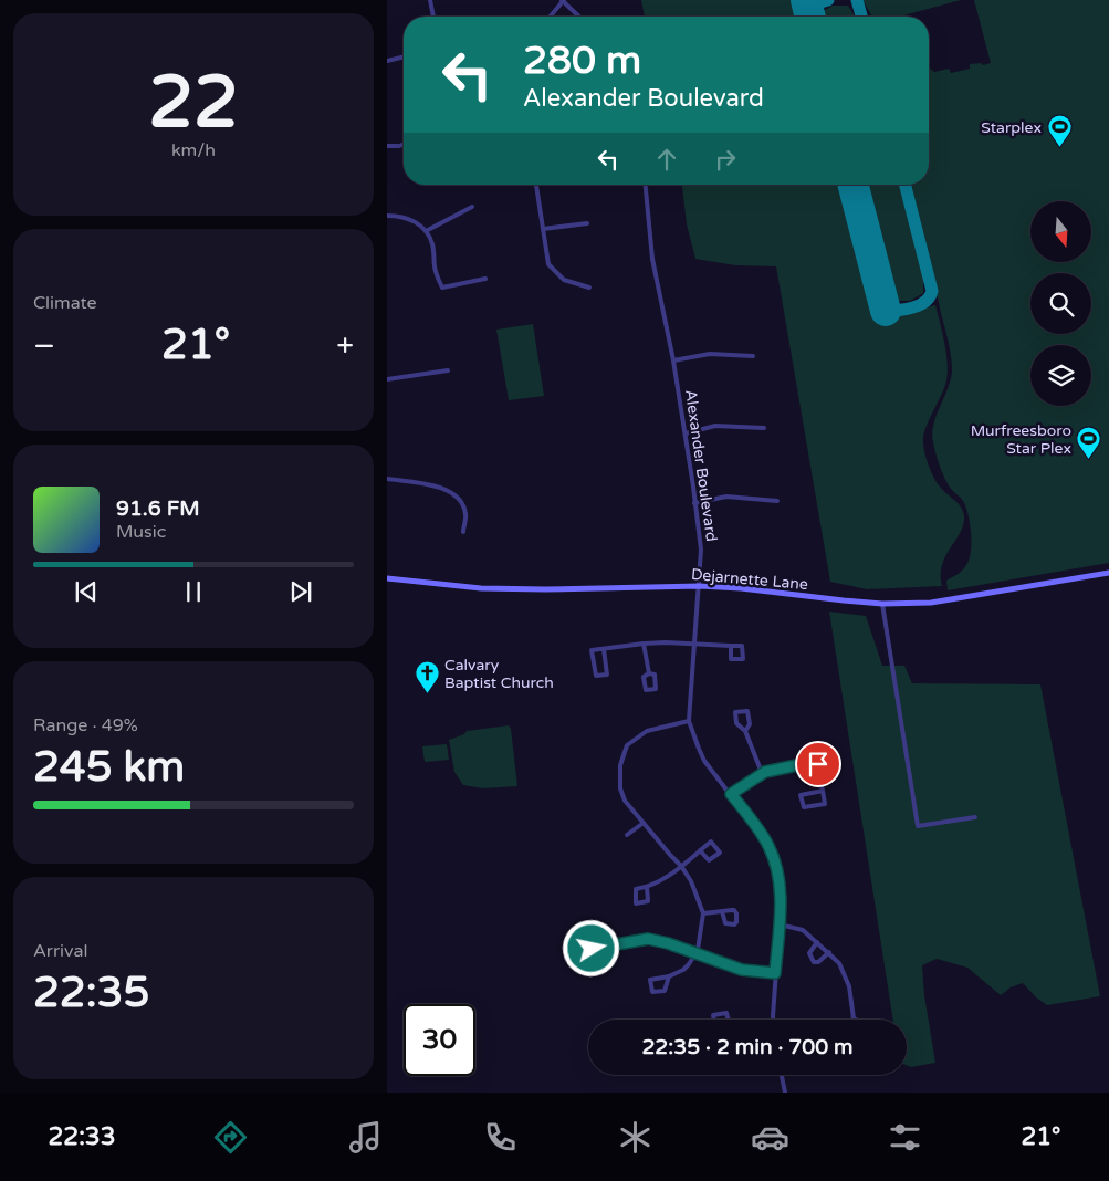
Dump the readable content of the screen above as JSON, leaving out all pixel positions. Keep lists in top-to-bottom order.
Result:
{
  "streets": {
    "main road": ["Dejarnette Lane"],
    "street": ["Alexander Boulevard"]
  },
  "crossings": [
    ["Alexander Boulevard", "Dejarnette Lane"]
  ],
  "places": {
    "sports": ["Starplex", "Murfreesboro Star Plex"],
    "church": ["Calvary Baptist Church"]
  },
  "north": "bottom",
  "page": {
    "tile": [
      ["22", "km/h"],
      "Climate",
      ["Range · 49%", "245 km"],
      ["Arrival", "22:35"]
    ],
    "turn": ["280 m", "Alexander Boulevard"],
    "heat": ["−", "21°", "+"],
    "song": ["91.6 FM", "Music"],
    "limit": "30",
    "trip": "22:35 · 2 min · 700 m",
    "tabs": ["22:33", "21°"]
  }
}
